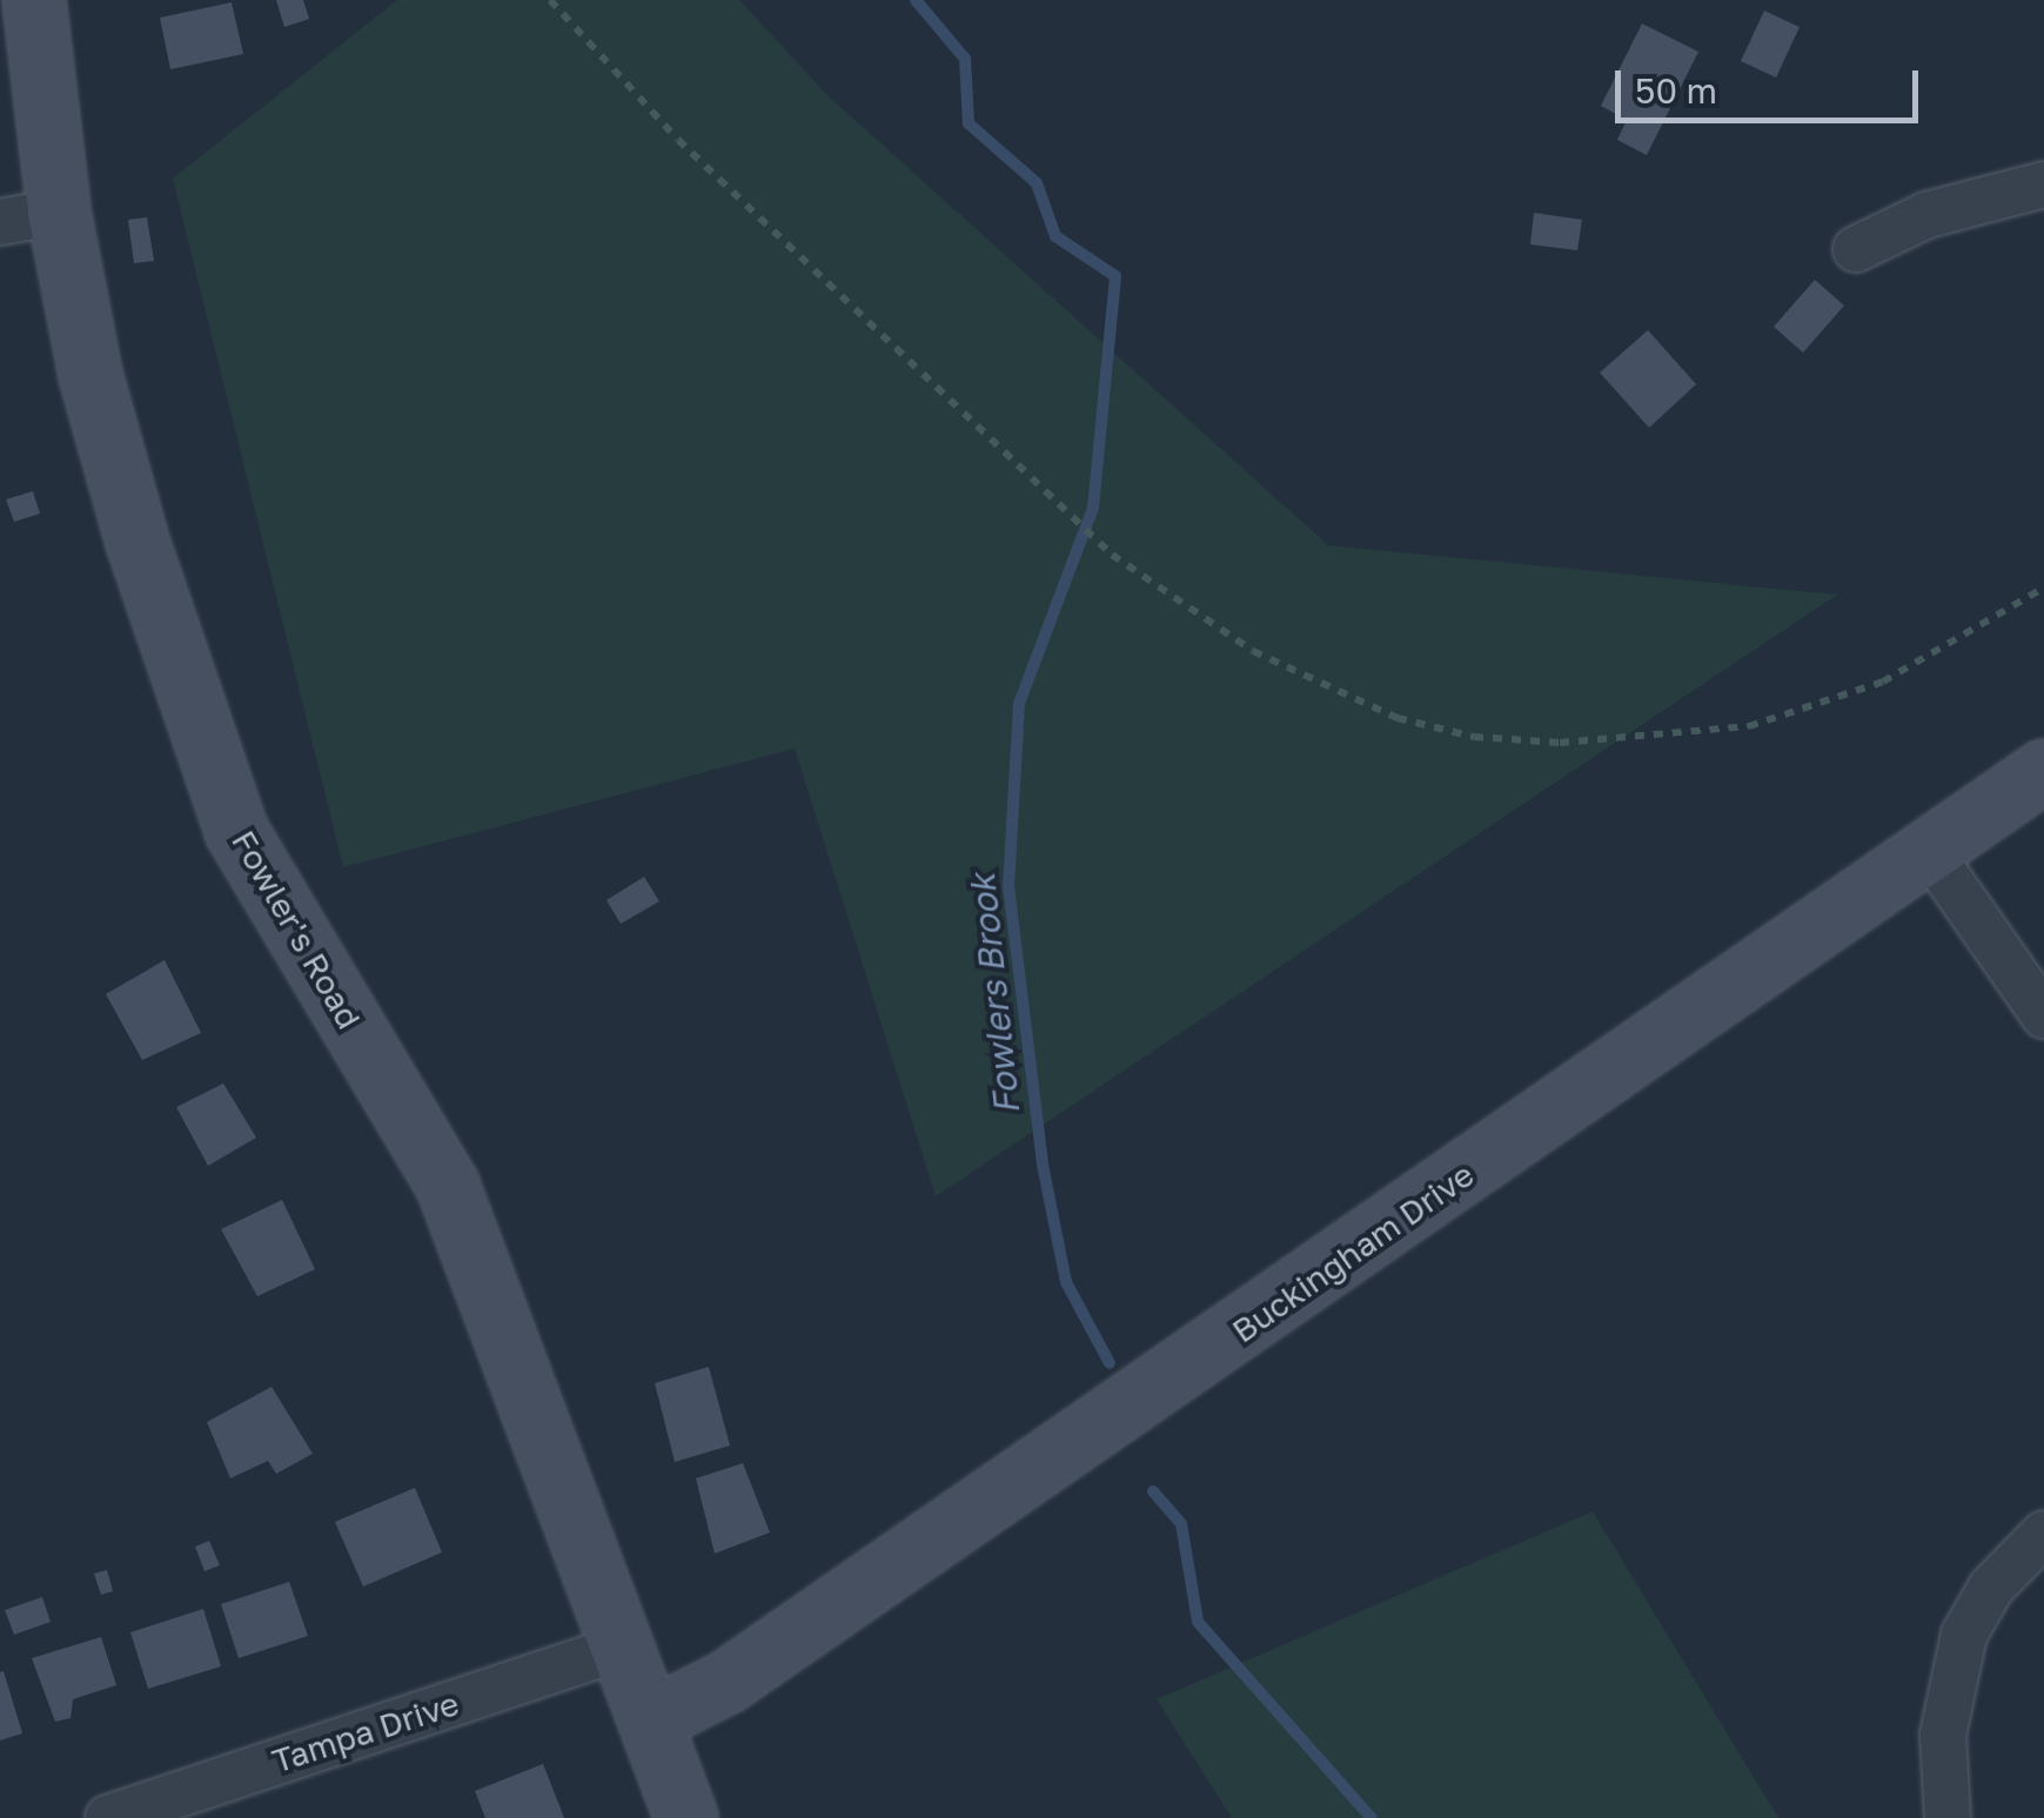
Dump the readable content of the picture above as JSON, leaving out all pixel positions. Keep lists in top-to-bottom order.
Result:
{
  "streets": {
    "street": ["Fowler's Road", "Buckingham Drive", "Tampa Drive"]
  },
  "crossings": [
    ["Fowler's Road", "Buckingham Drive"],
    ["Fowler's Road", "Tampa Drive"]
  ],
  "water": ["Fowlers Brook"],
  "scale_bar": "50 m"
}
